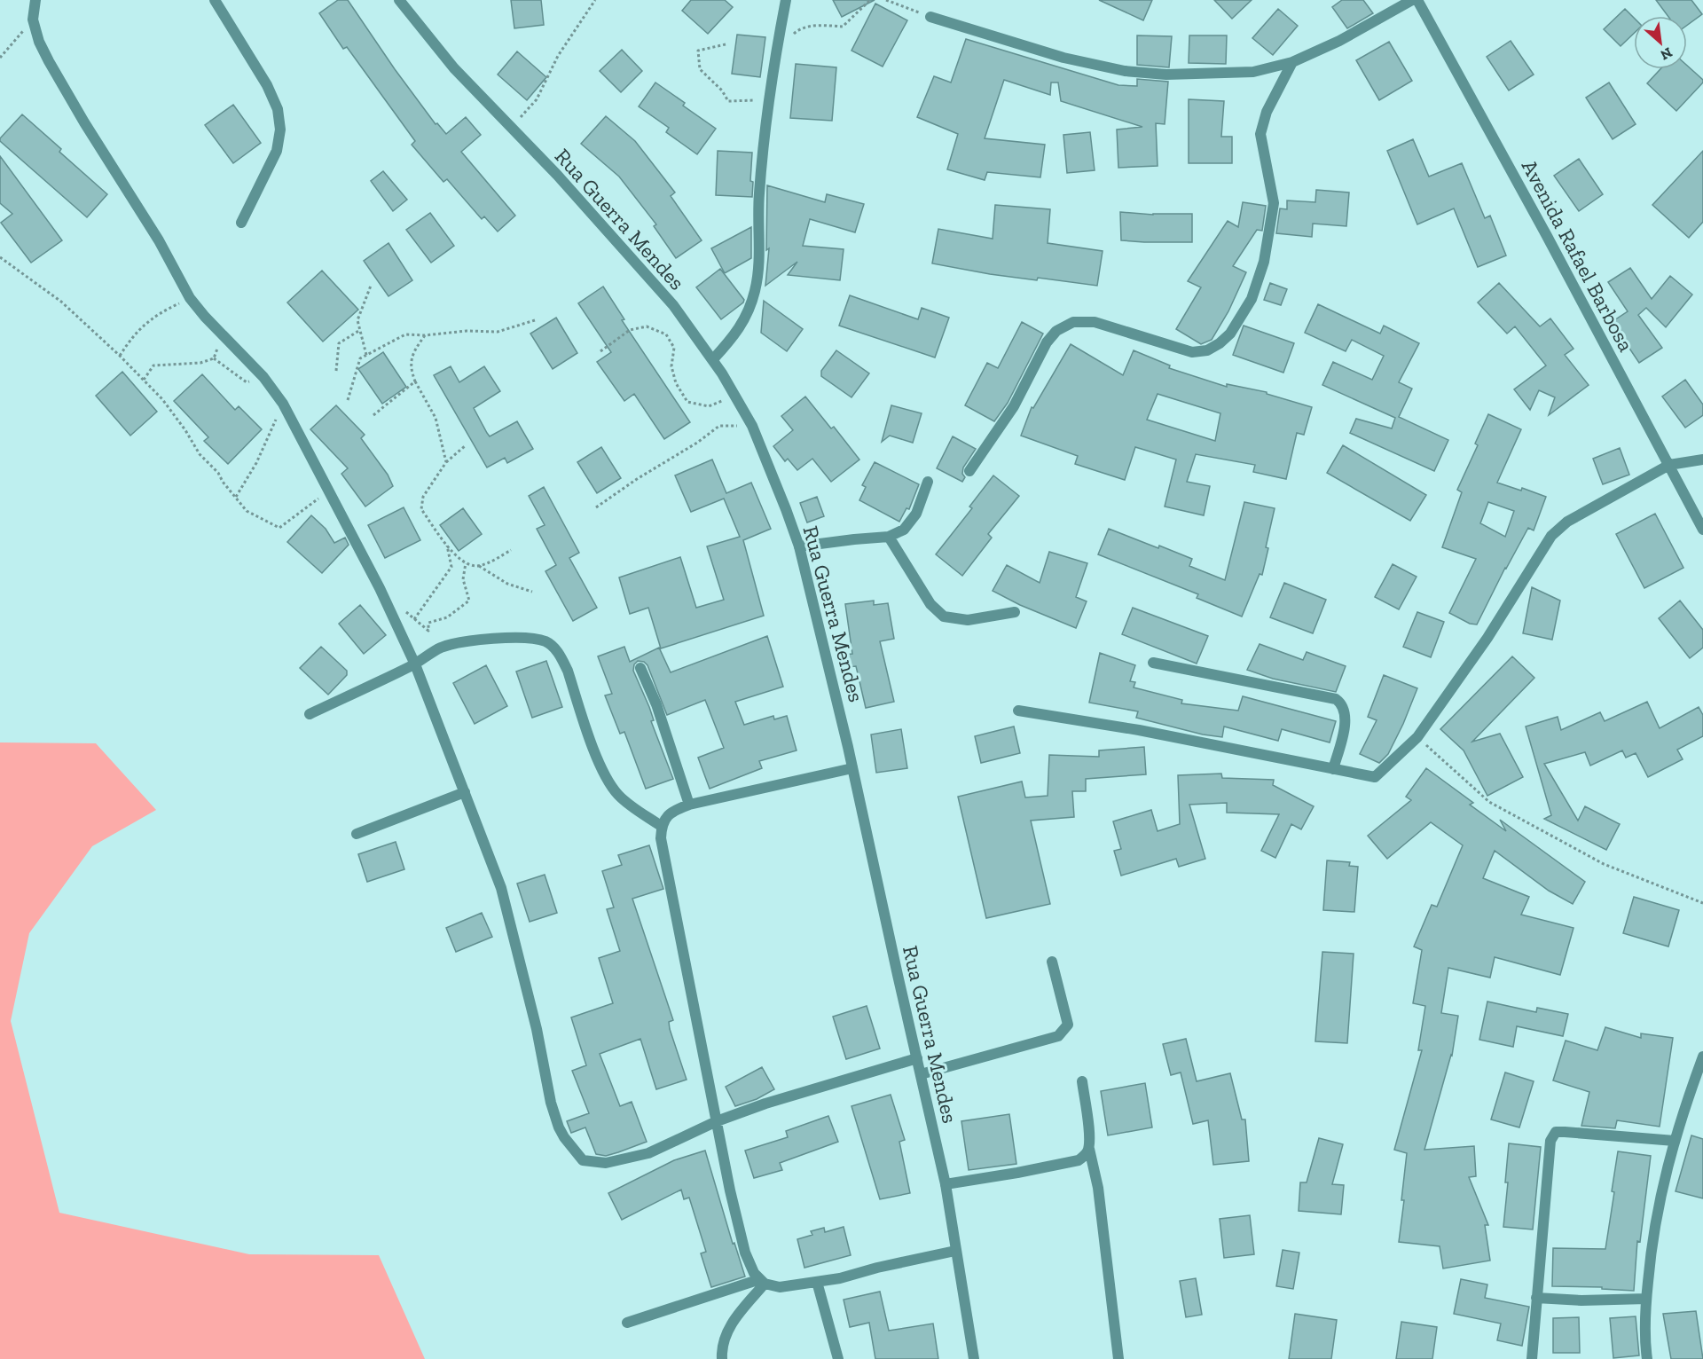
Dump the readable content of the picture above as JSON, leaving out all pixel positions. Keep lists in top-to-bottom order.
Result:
{
  "streets": {
    "street": ["Rua Guerra Mendes", "Avenida Rafael Barbosa"]
  },
  "north": "bottom right"
}
